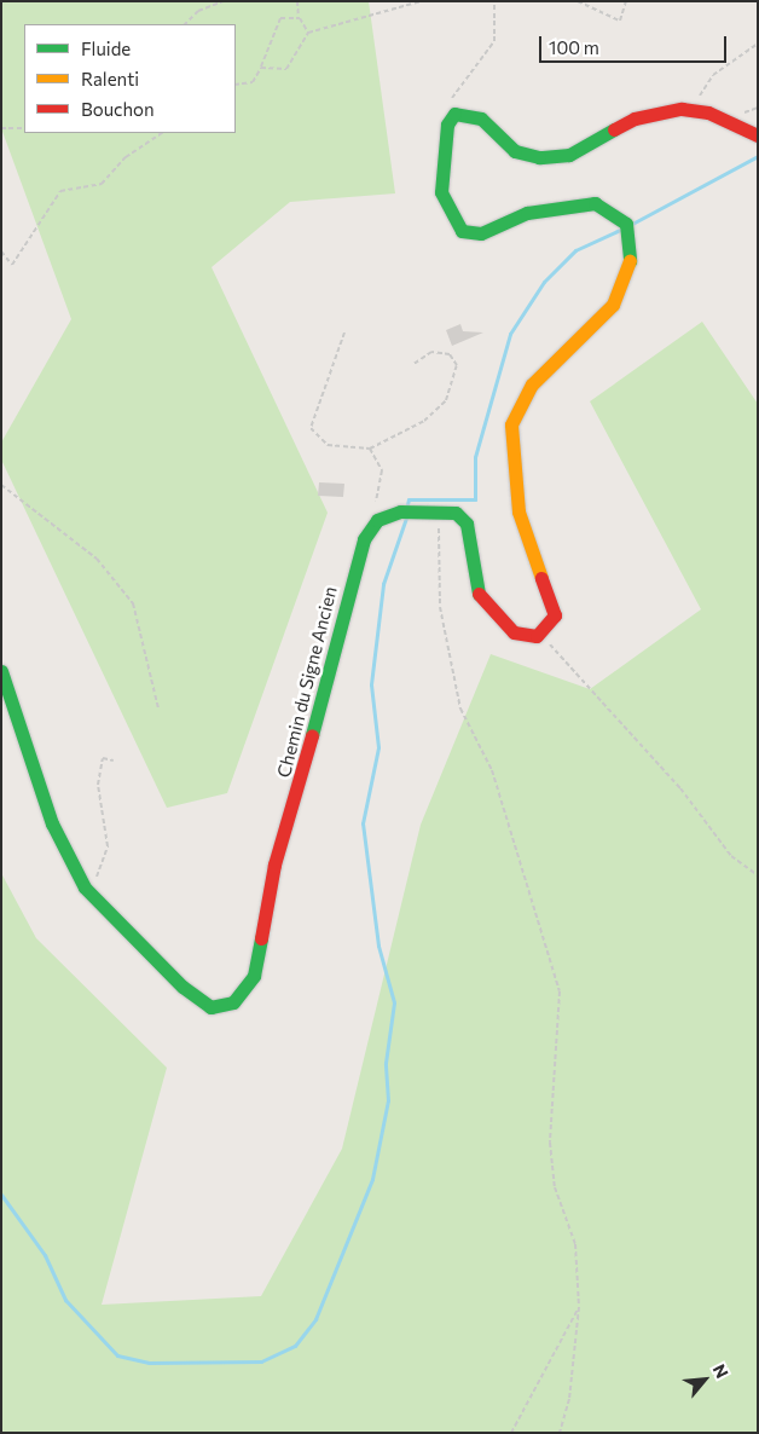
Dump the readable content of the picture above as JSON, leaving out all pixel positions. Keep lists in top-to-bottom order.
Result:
{
  "streets": {
    "street": ["Chemin du Signe Ancien"]
  },
  "legend": ["Fluide", "Ralenti", "Bouchon"],
  "scale_bar": "100 m",
  "north": "top right"
}
